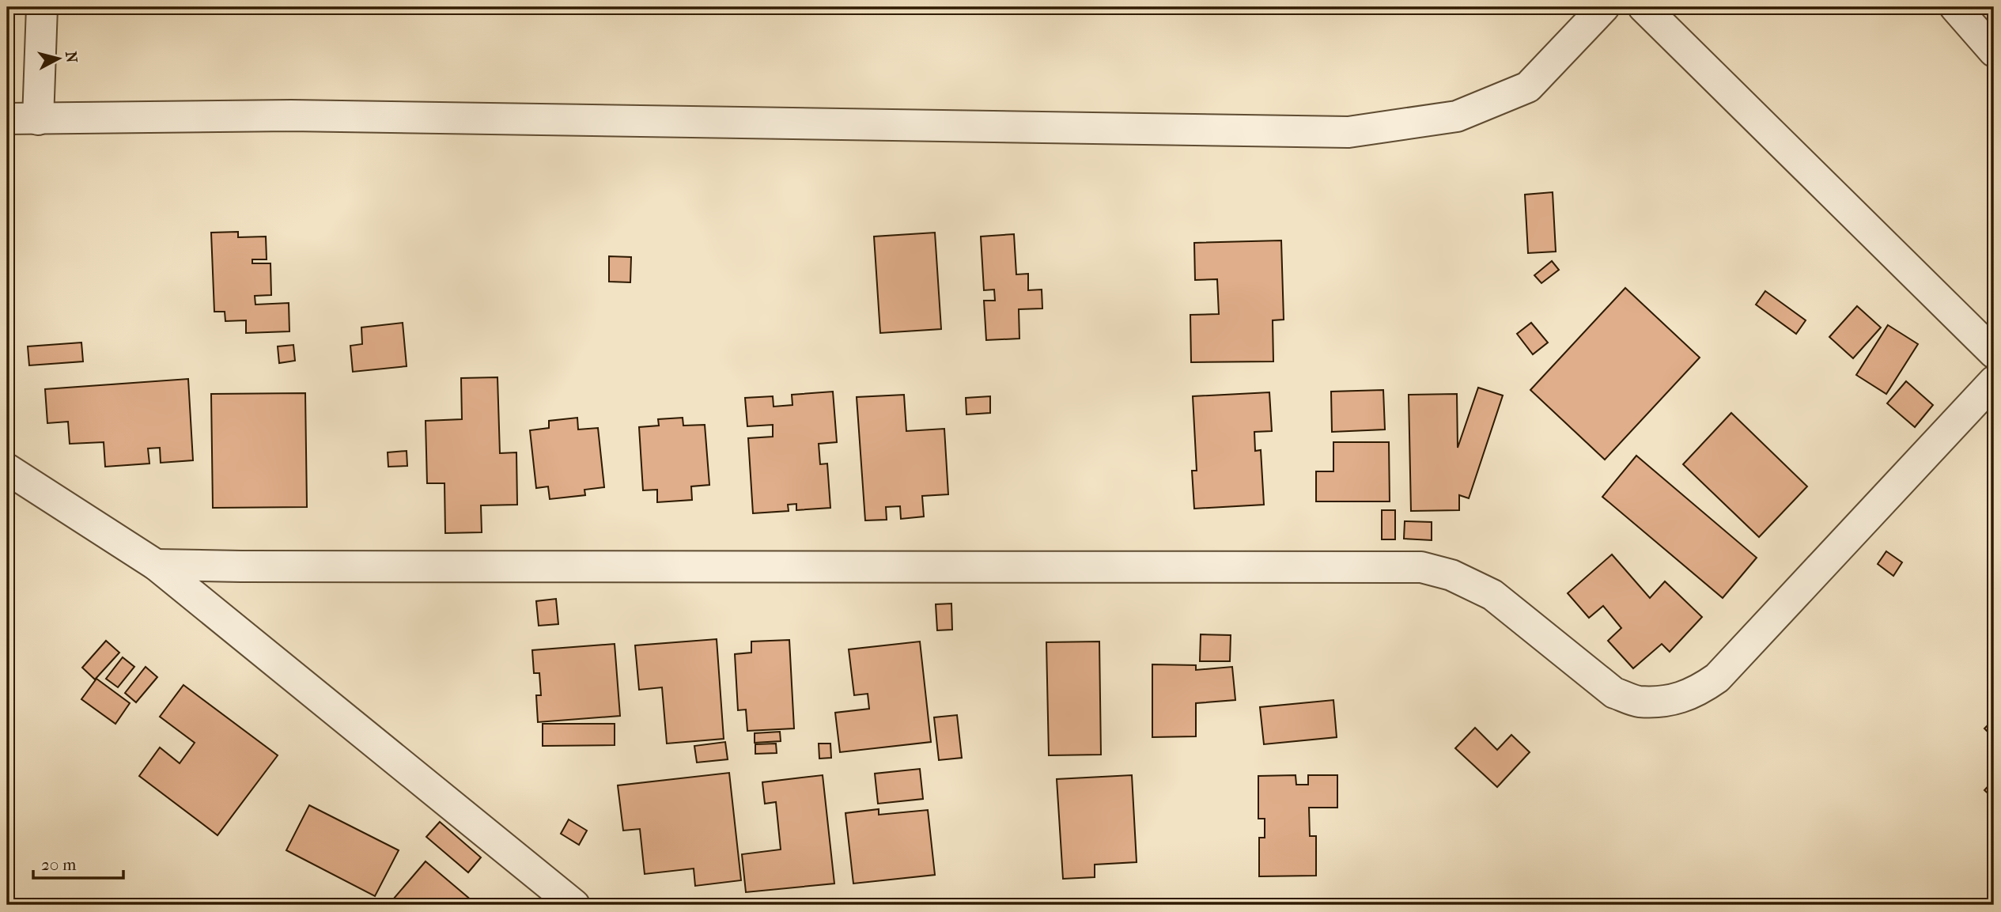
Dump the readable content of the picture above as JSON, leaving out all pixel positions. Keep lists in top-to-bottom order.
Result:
{
  "scale_bar": "20 m",
  "north": "right"
}
